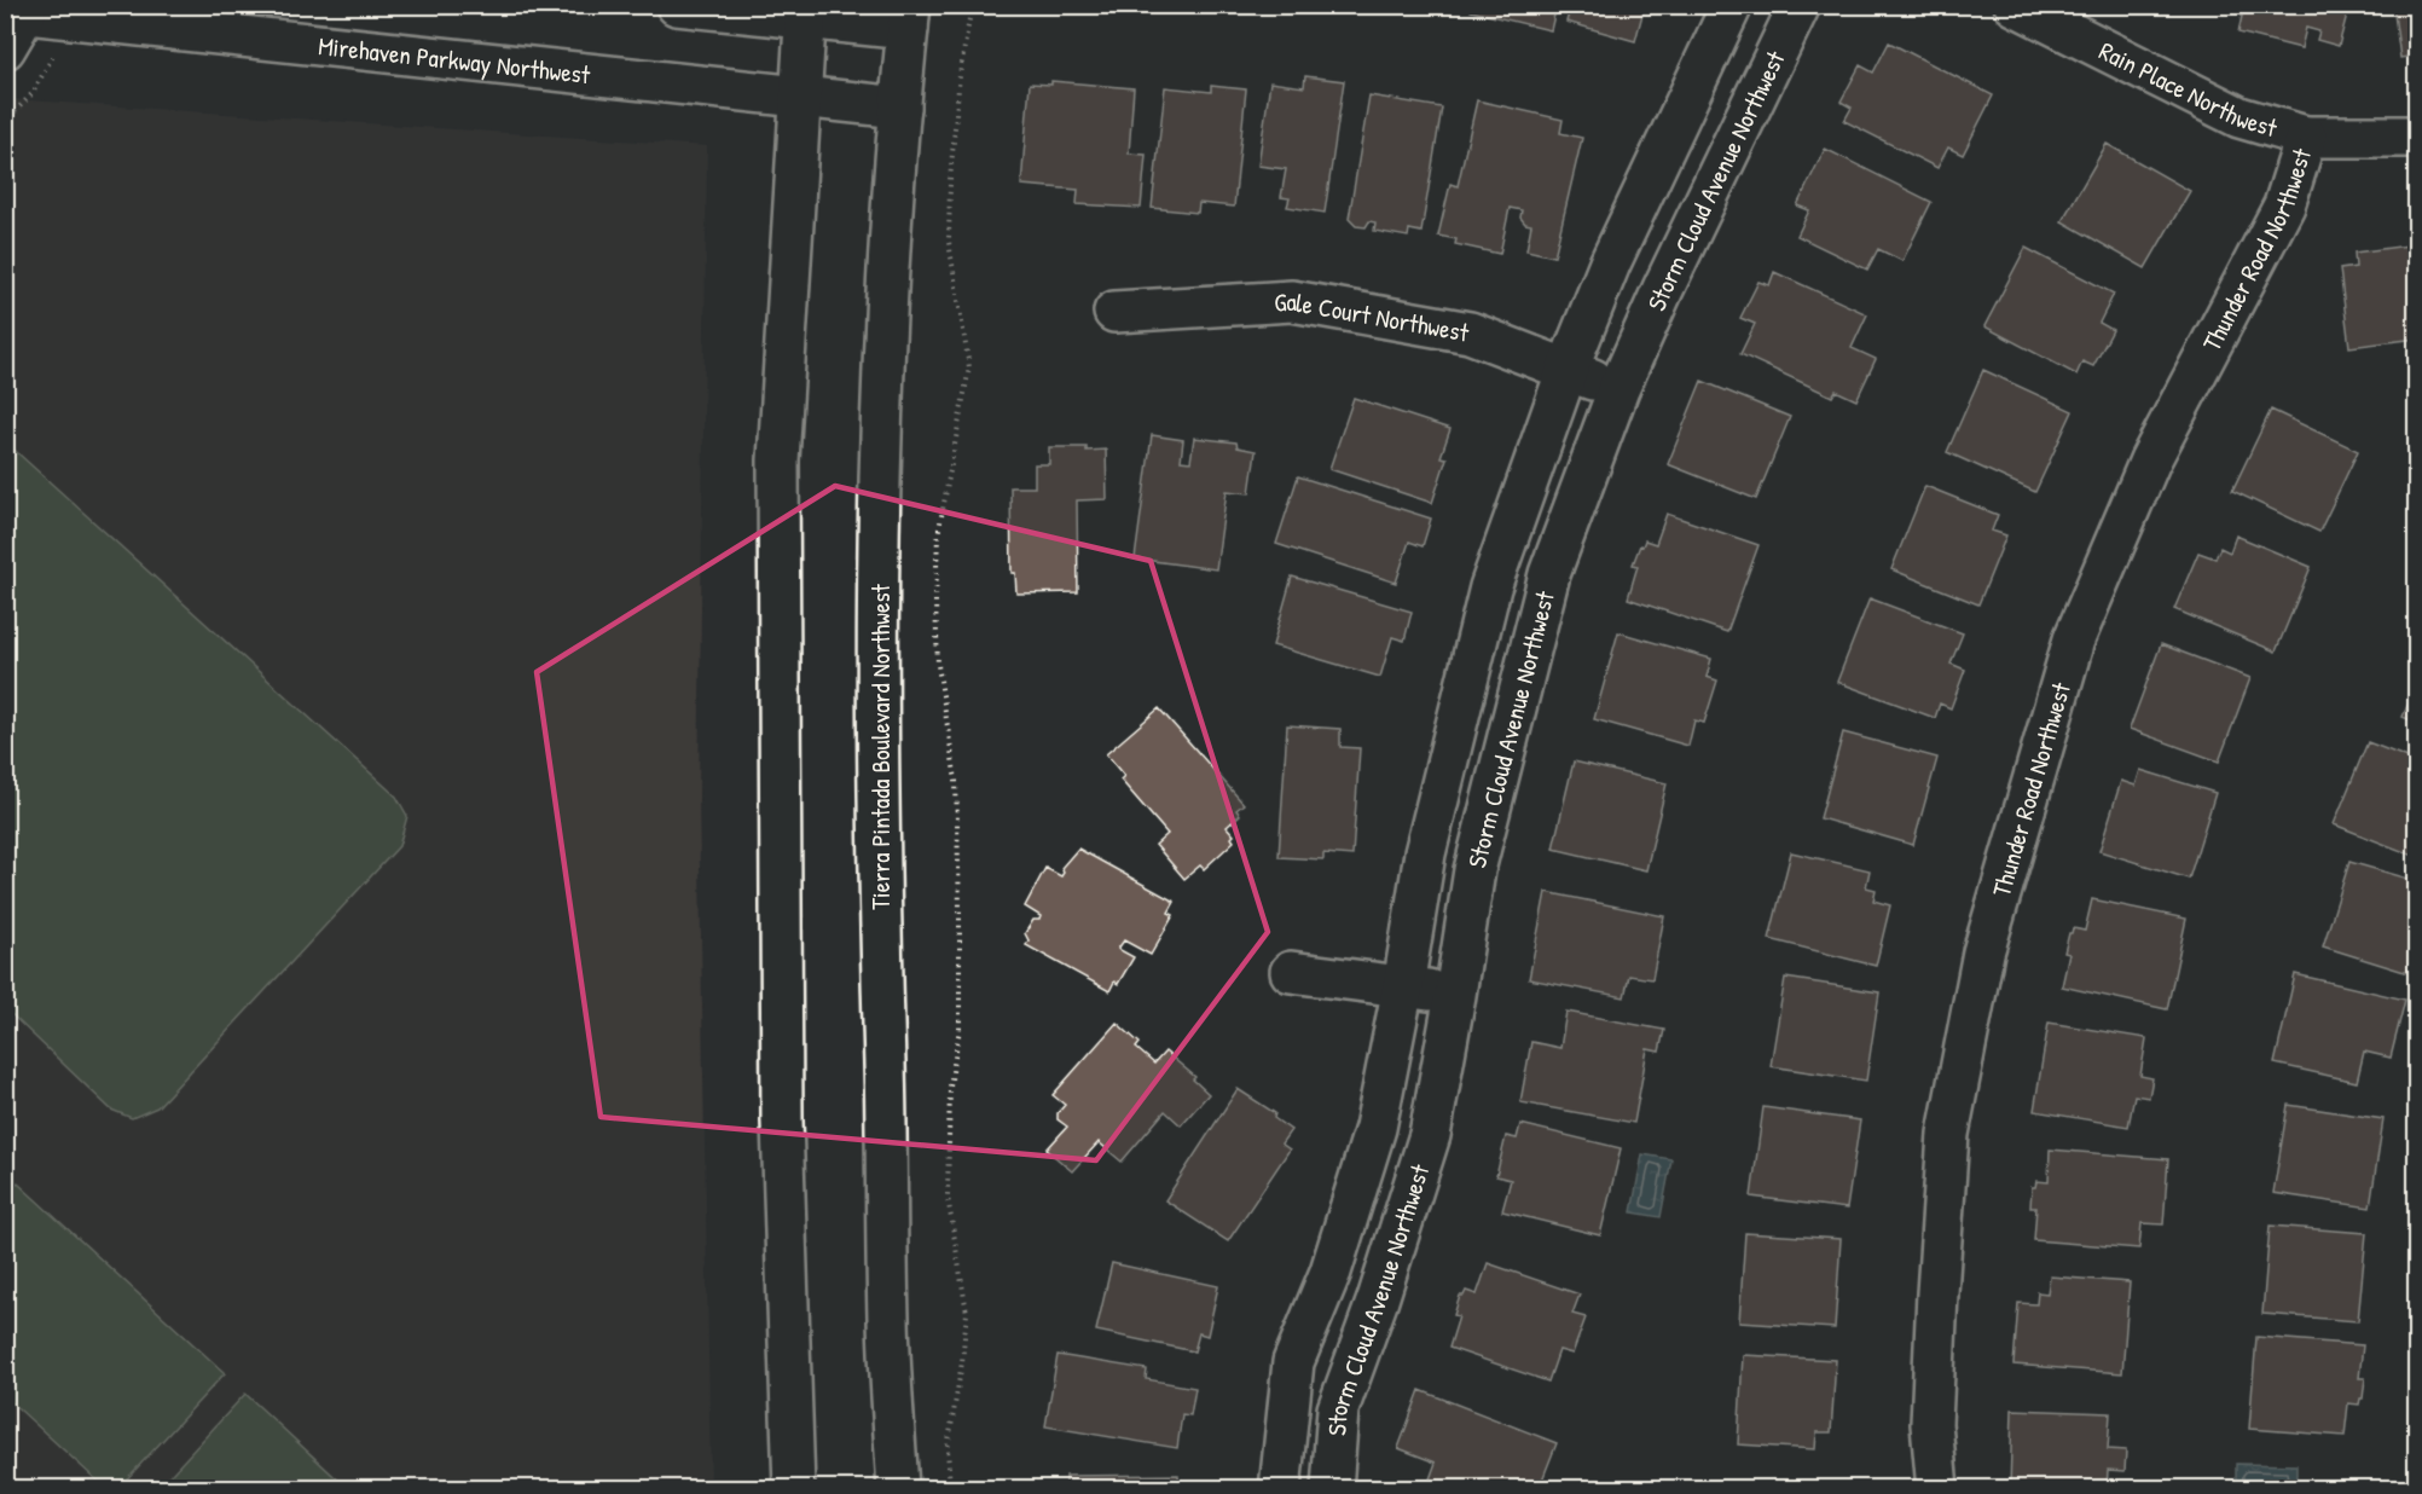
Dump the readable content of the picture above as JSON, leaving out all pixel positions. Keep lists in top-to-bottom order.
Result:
{
  "streets": {
    "street": [
      "Mirehaven Parkway Northwest",
      "Rain Place Northwest",
      "Storm Cloud Avenue Northwest",
      "Thunder Road Northwest",
      "Gale Court Northwest",
      "Tierra Pintada Boulevard Northwest"
    ]
  },
  "crossings": [
    ["Mirehaven Parkway Northwest", "Tierra Pintada Boulevard Northwest"],
    ["Rain Place Northwest", "Thunder Road Northwest"],
    ["Storm Cloud Avenue Northwest", "Gale Court Northwest"]
  ]
}
